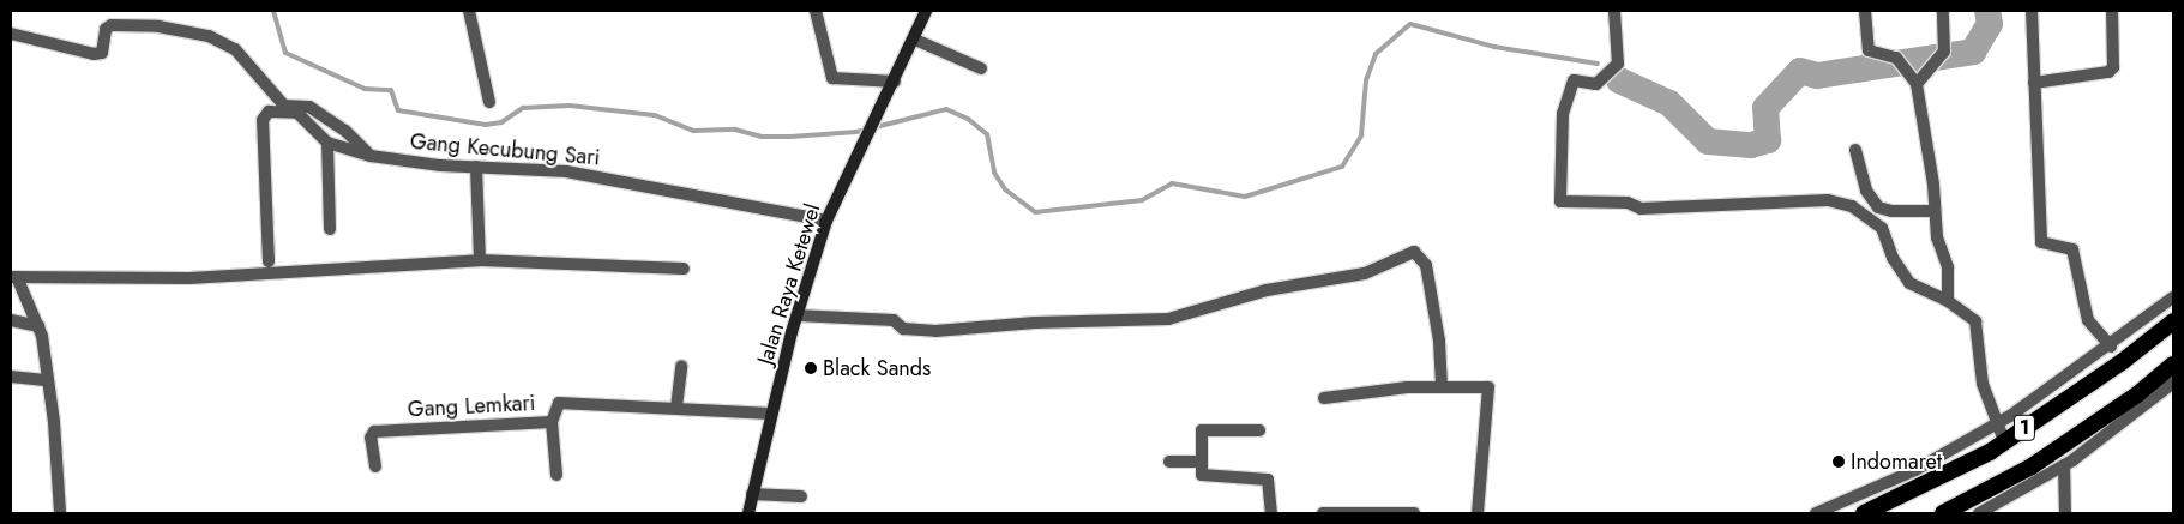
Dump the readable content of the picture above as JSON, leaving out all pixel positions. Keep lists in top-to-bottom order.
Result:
{
  "streets": {
    "highway": ["1"],
    "main road": ["Jalan Raya Ketewel"],
    "street": ["Gang Kecubung Sari", "Gang Lemkari"]
  },
  "crossings": [
    ["Gang Kecubung Sari", "Jalan Raya Ketewel"],
    ["Jalan Raya Ketewel", "Gang Lemkari"]
  ],
  "places": ["Black Sands", "Indomaret"]
}
